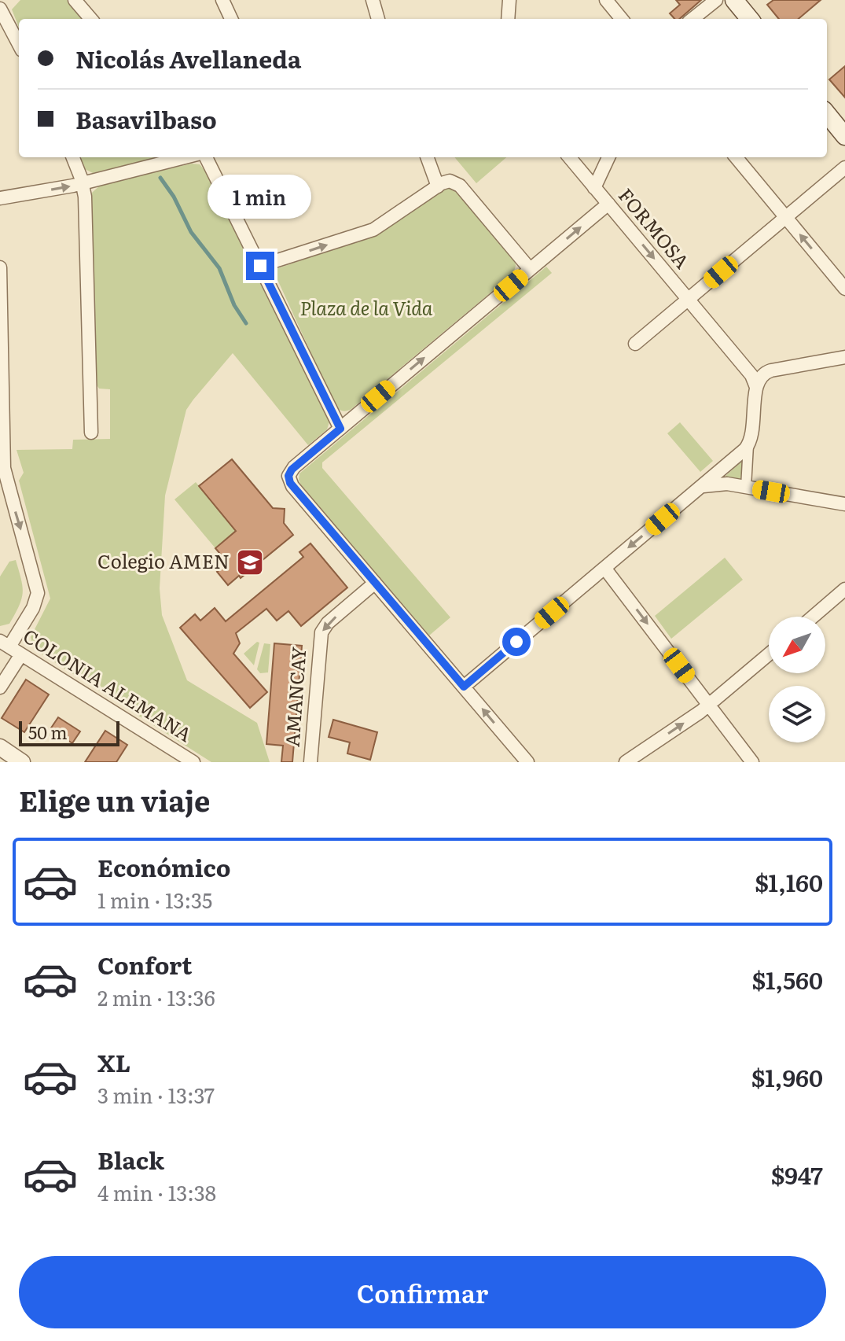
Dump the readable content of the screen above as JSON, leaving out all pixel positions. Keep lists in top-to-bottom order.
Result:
{
  "streets": {
    "street": ["FORMOSA", "COLONIA ALEMANA", "AMANCAY"]
  },
  "one_way": ["FORMOSA", "AMANCAY"],
  "parks": ["Plaza de la Vida"],
  "places": {
    "school or university": ["Colegio AMEN"]
  },
  "scale_bar": "50 m",
  "north": "bottom left",
  "page": {
    "banner": ["Nicolás Avellaneda", "Basavilbaso"],
    "bubble": "1 min",
    "scale": "50 m",
    "heading": "Elige un viaje",
    "list": [
      {
        "name": "Económico",
        "note": "1 min · 13:35",
        "value": "$1,160"
      },
      {
        "name": "Confort",
        "note": "2 min · 13:36",
        "value": "$1,560"
      },
      {
        "name": "XL",
        "note": "3 min · 13:37",
        "value": "$1,960"
      },
      {
        "name": "Black",
        "note": "4 min · 13:38",
        "value": "$947"
      }
    ],
    "buttons": "Confirmar"
  }
}
